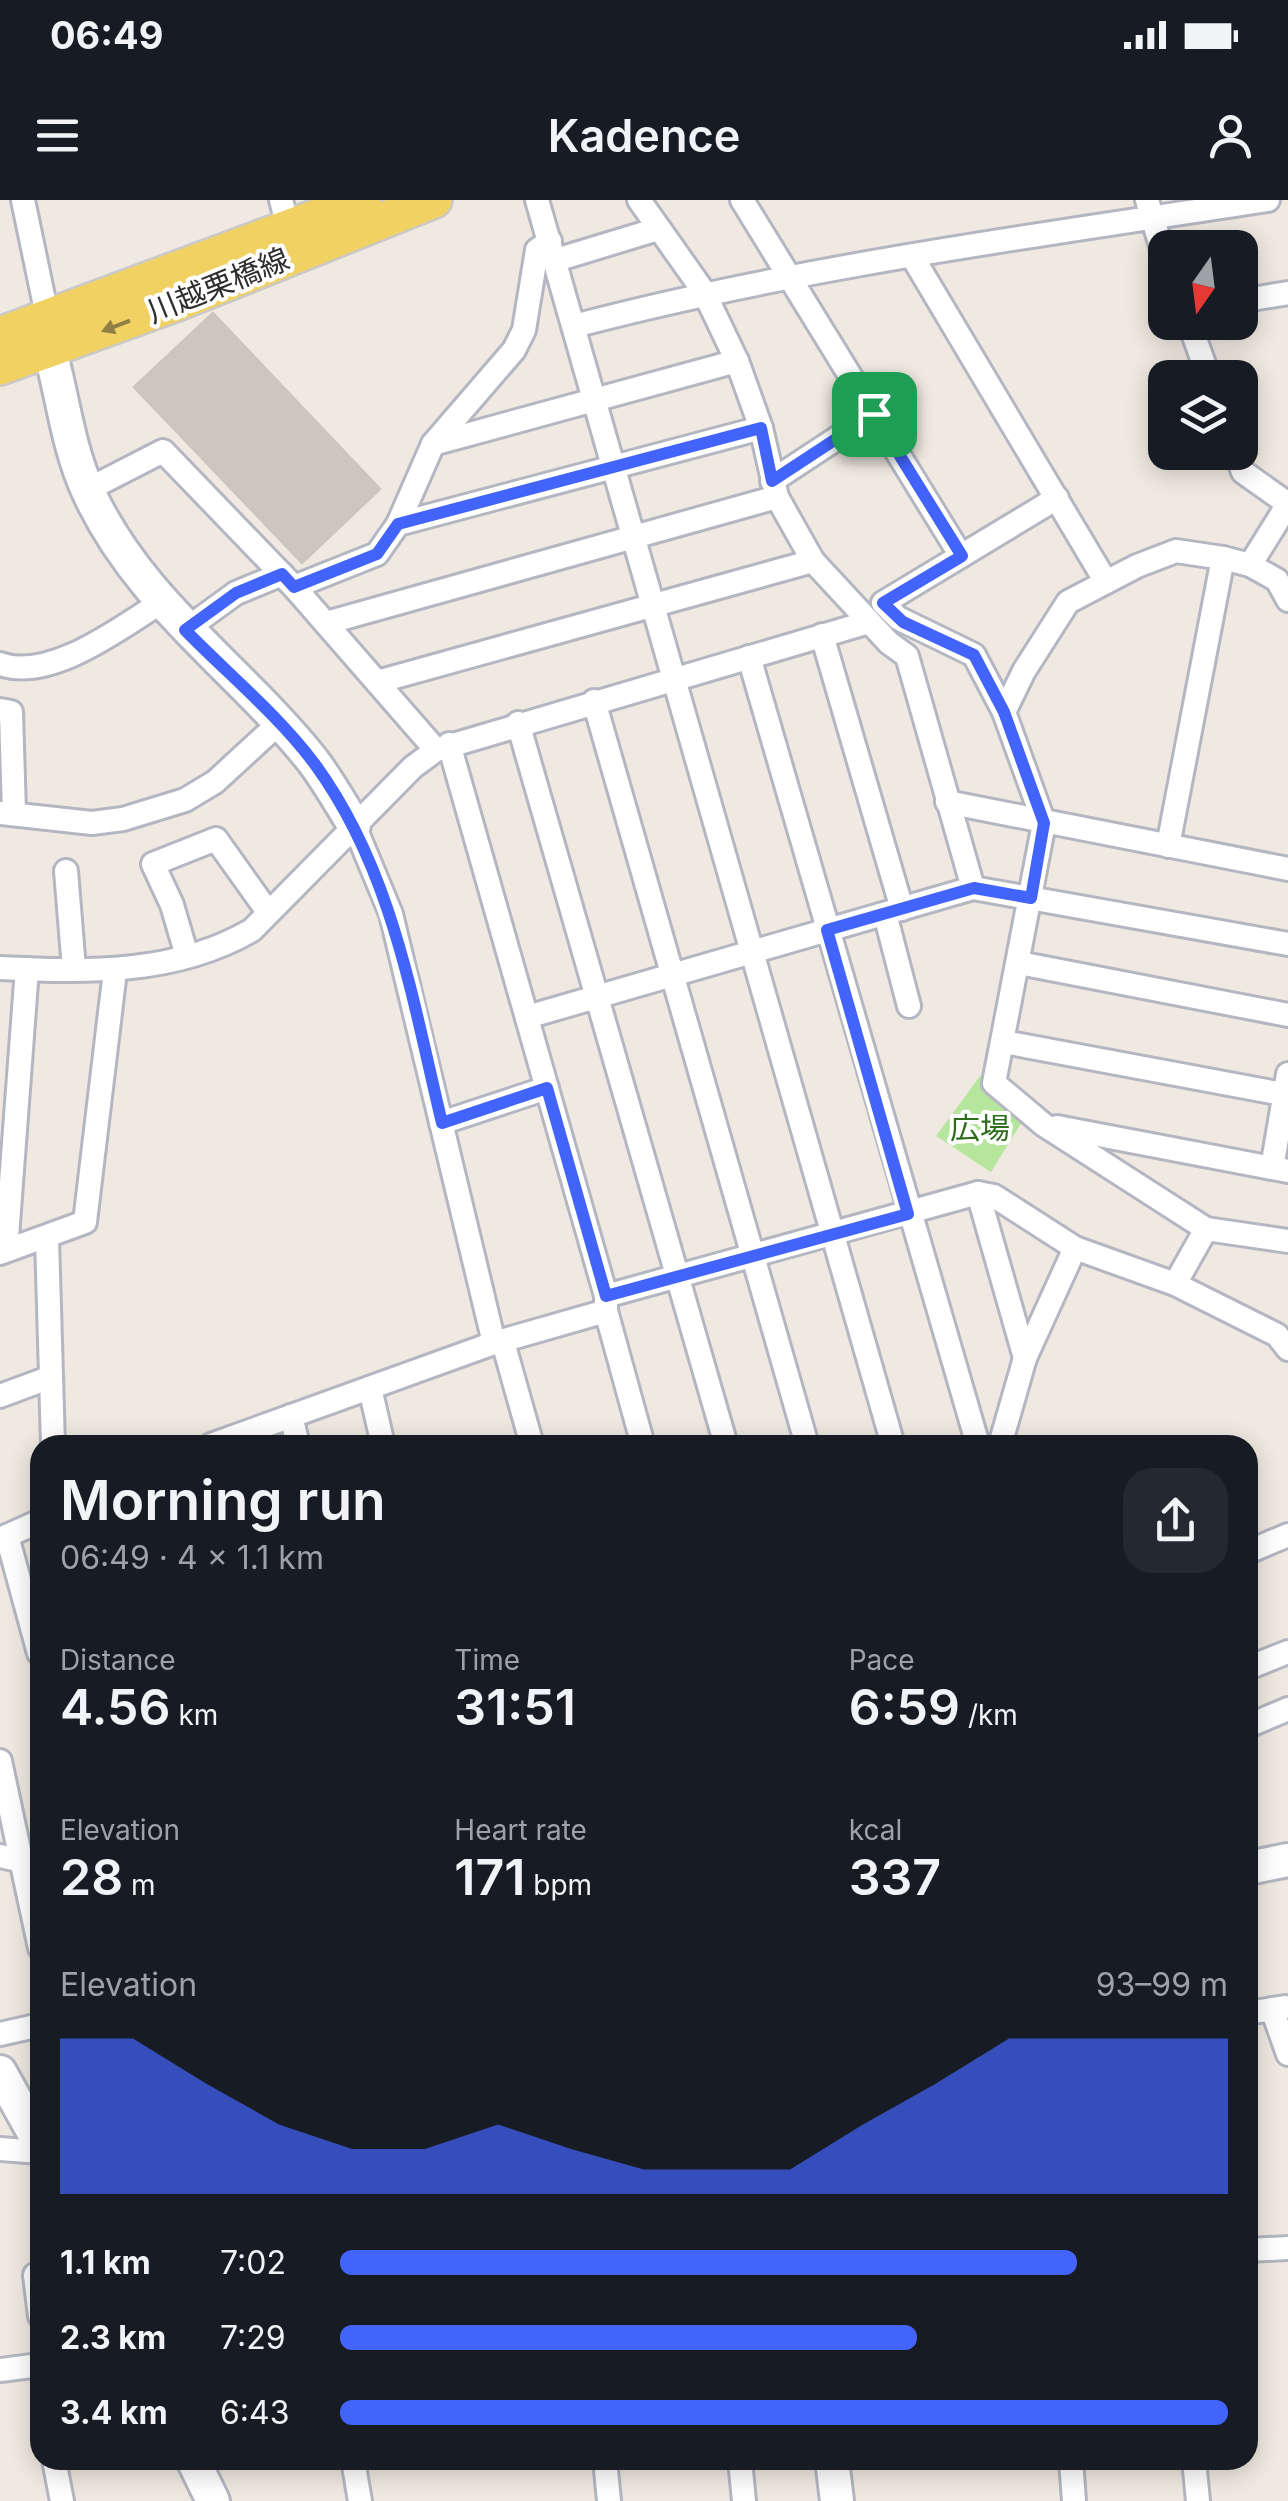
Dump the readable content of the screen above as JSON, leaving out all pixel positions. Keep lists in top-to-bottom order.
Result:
{
  "streets": {
    "main road": ["川越栗橋線"]
  },
  "parks": ["広場"],
  "north": "bottom",
  "page": {
    "status": "06:49",
    "header": "Kadence",
    "heading": ["Morning run", "06:49 · 4 × 1.1 km"],
    "stats": [
      ["Distance", "4.56 km"],
      ["Time", "31:51"],
      ["Pace", "6:59 /km"],
      ["Elevation", "28 m"],
      ["Heart rate", "171 bpm"],
      ["kcal", "337"]
    ],
    "chart": ["Elevation", "93–99 m"],
    "list": [
      {
        "name": "1.1 km",
        "note": "7:02"
      },
      {
        "name": "2.3 km",
        "note": "7:29"
      },
      {
        "name": "3.4 km",
        "note": "6:43"
      }
    ]
  }
}
